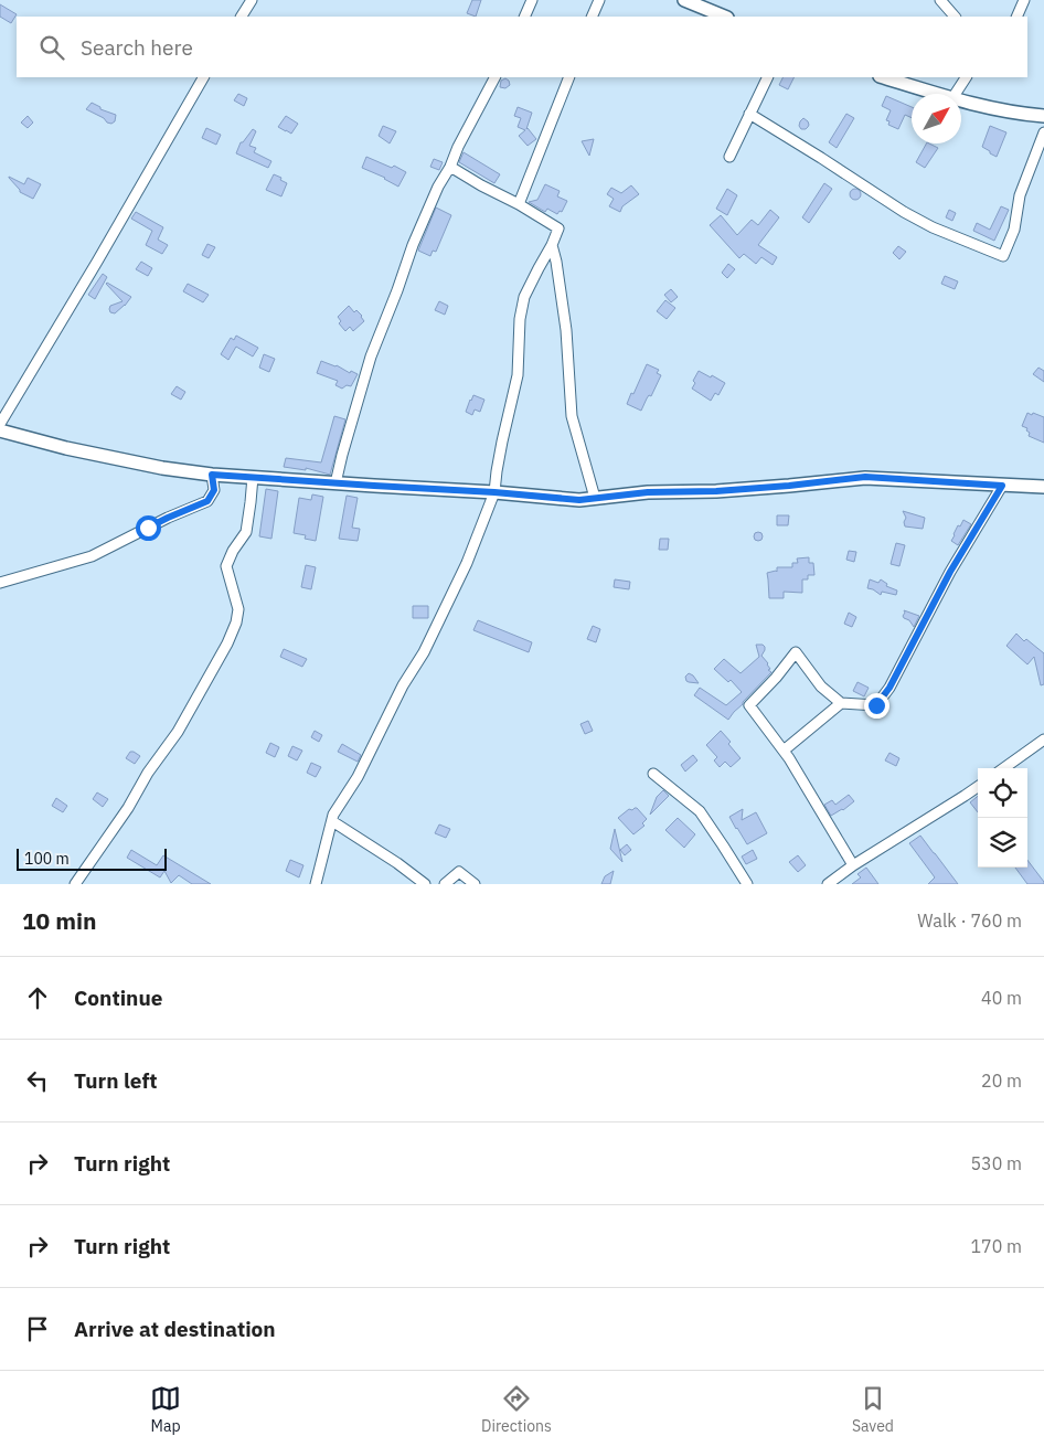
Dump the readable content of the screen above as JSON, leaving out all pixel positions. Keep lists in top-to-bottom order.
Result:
{
  "scale_bar": "100 m",
  "north": "top right",
  "page": {
    "search": "Search here",
    "scale": "100 m",
    "heading": ["10 min", "Walk · 760 m"],
    "list": [
      ["Continue", "40 m"],
      ["Turn left", "20 m"],
      ["Turn right", "530 m"],
      ["Turn right", "170 m"],
      "Arrive at destination"
    ],
    "nav": ["Map", "Directions", "Saved"]
  }
}
